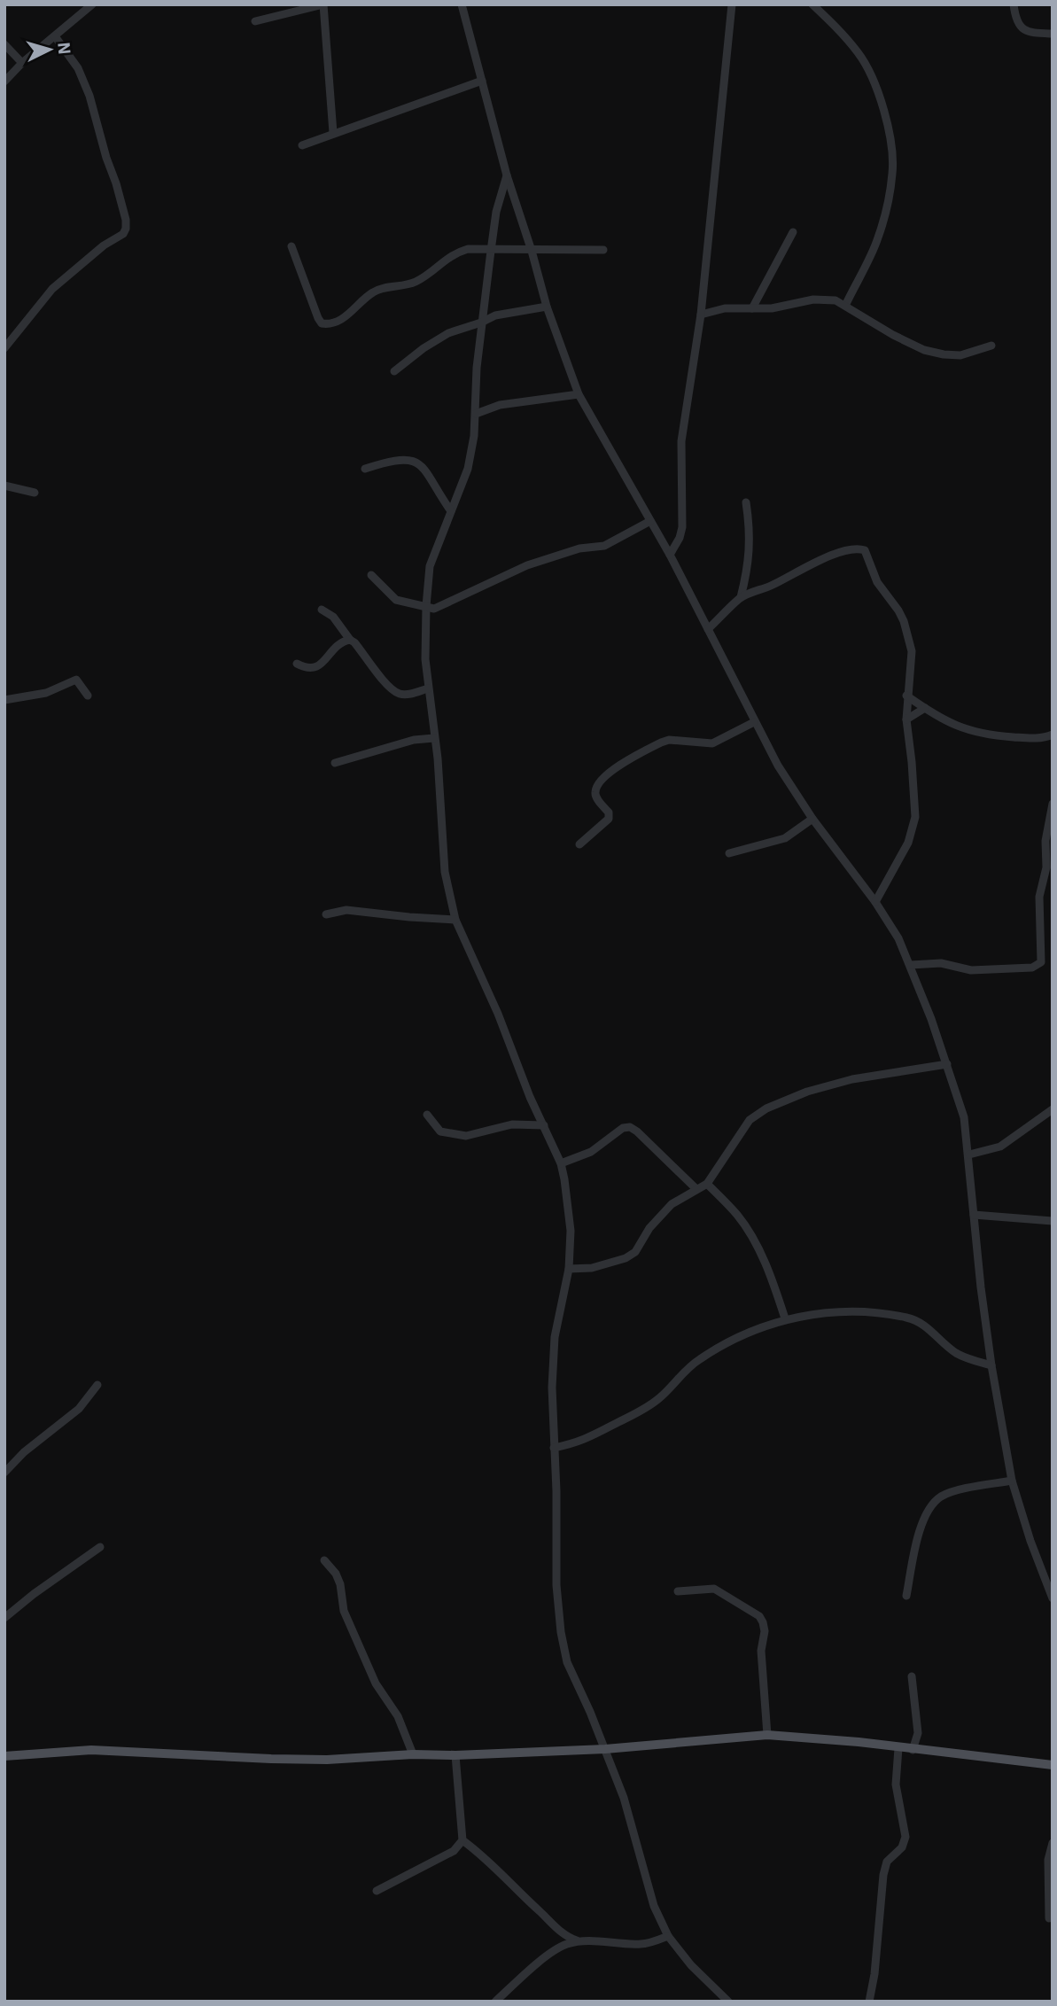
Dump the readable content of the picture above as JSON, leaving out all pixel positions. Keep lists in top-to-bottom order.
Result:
{
  "north": "right"
}
